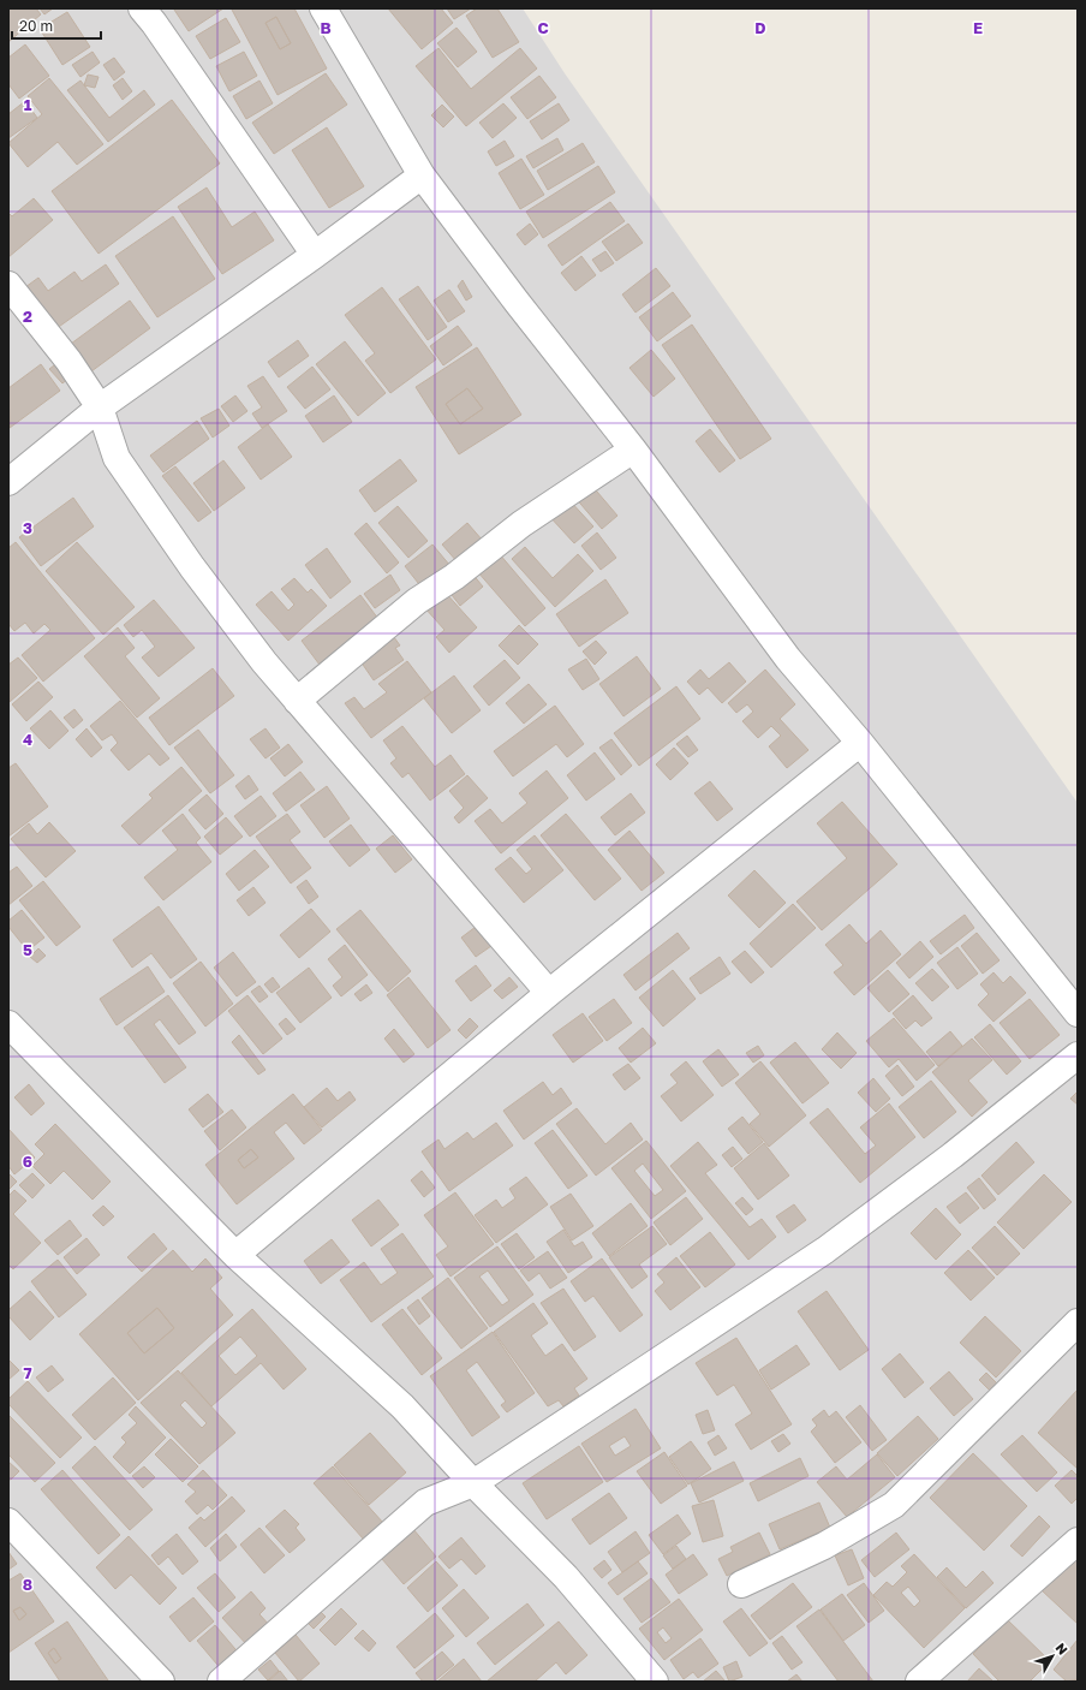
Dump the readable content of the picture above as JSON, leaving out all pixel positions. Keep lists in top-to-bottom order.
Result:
{
  "scale_bar": "20 m",
  "north": "top right",
  "grid": {
    "columns": [
      "B",
      "C",
      "D",
      "E"
    ],
    "rows": [
      "1",
      "2",
      "3",
      "4",
      "5",
      "6",
      "7",
      "8"
    ]
  }
}
